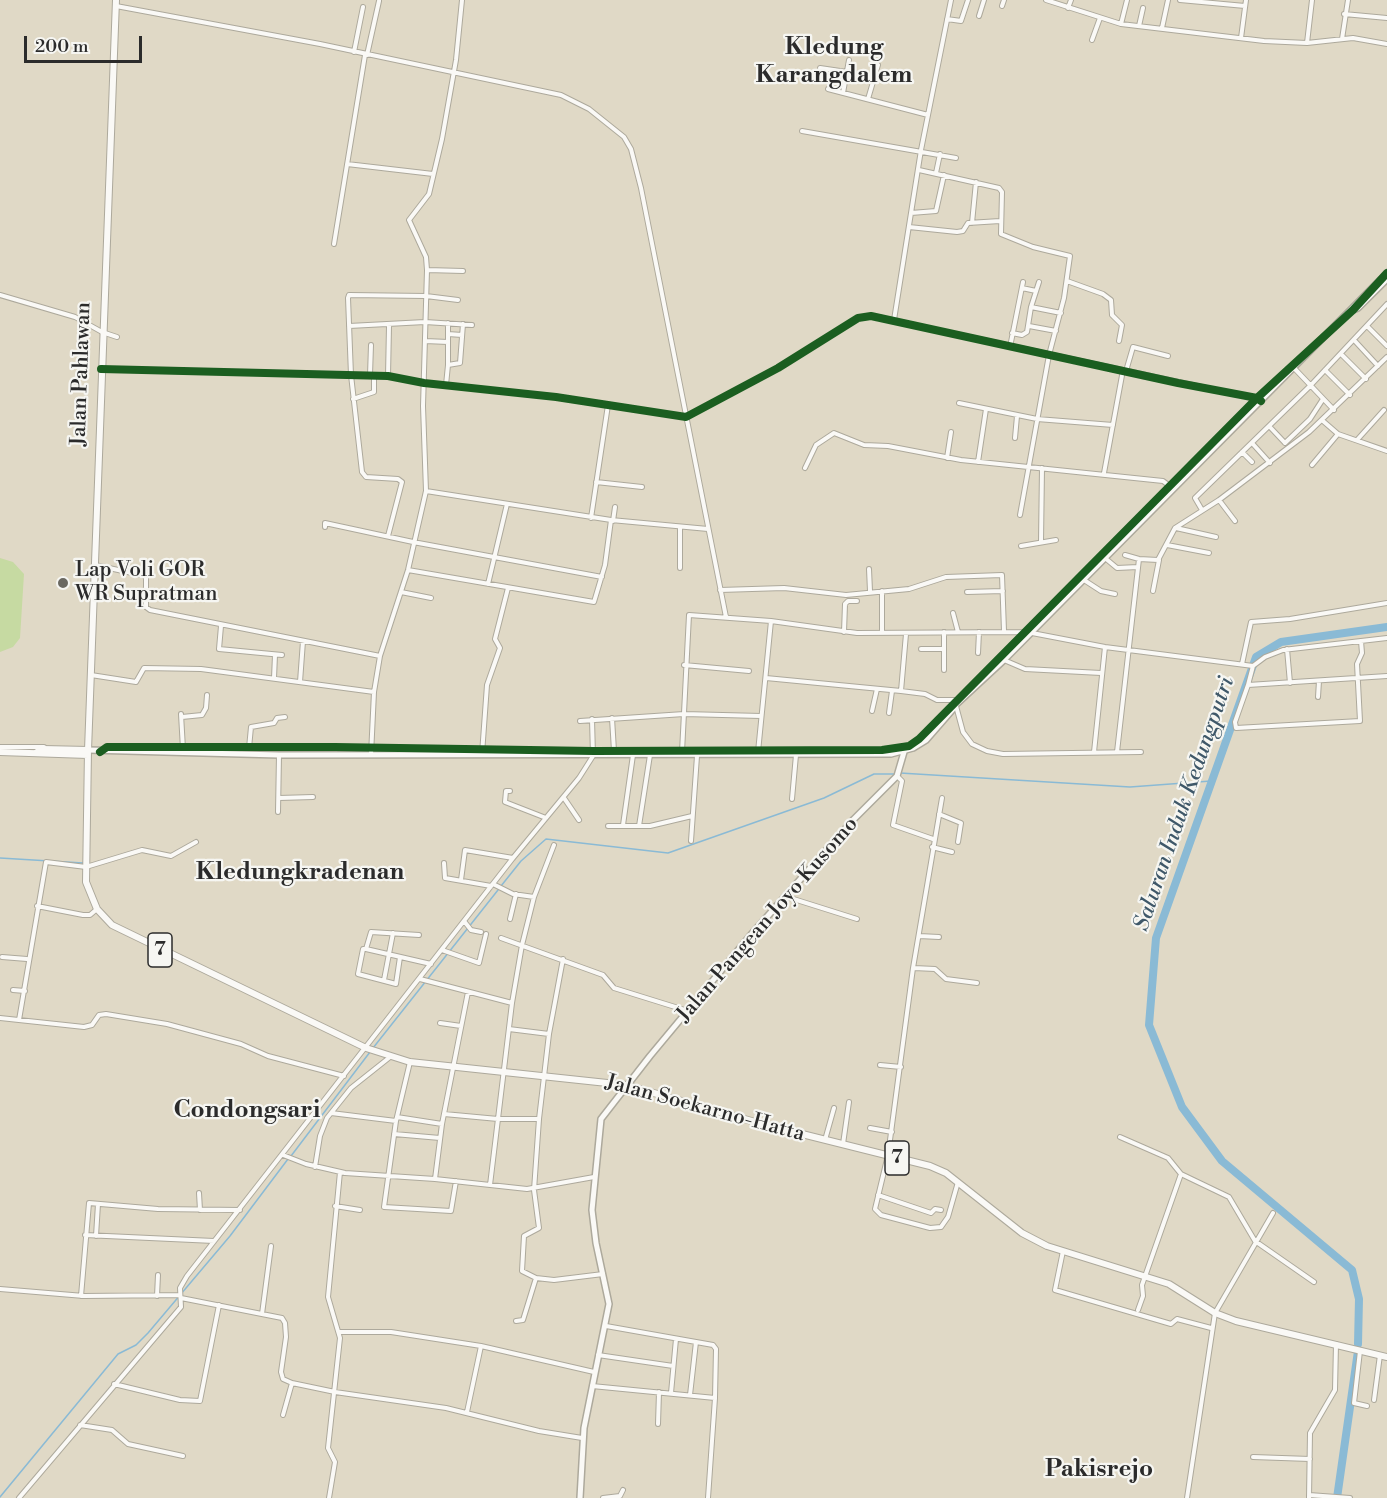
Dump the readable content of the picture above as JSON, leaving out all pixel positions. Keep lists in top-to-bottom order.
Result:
{
  "streets": {
    "main road": [
      "Jalan Pahlawan",
      "Jalan Pangean Joyo Kusomo",
      "7",
      "Jalan Soekarno-Hatta"
    ]
  },
  "crossings": [
    ["Jalan Pahlawan", "Jalan Soekarno-Hatta"],
    ["Jalan Pangean Joyo Kusomo", "Jalan Soekarno-Hatta"]
  ],
  "districts": [
    "Kledung Karangdalem",
    "Kledungkradenan",
    "Condongsari",
    "Pakisrejo"
  ],
  "water": ["Saluran Induk Kedungputri"],
  "places": ["Lap Voli GOR WR Supratman"],
  "scale_bar": "200 m"
}
